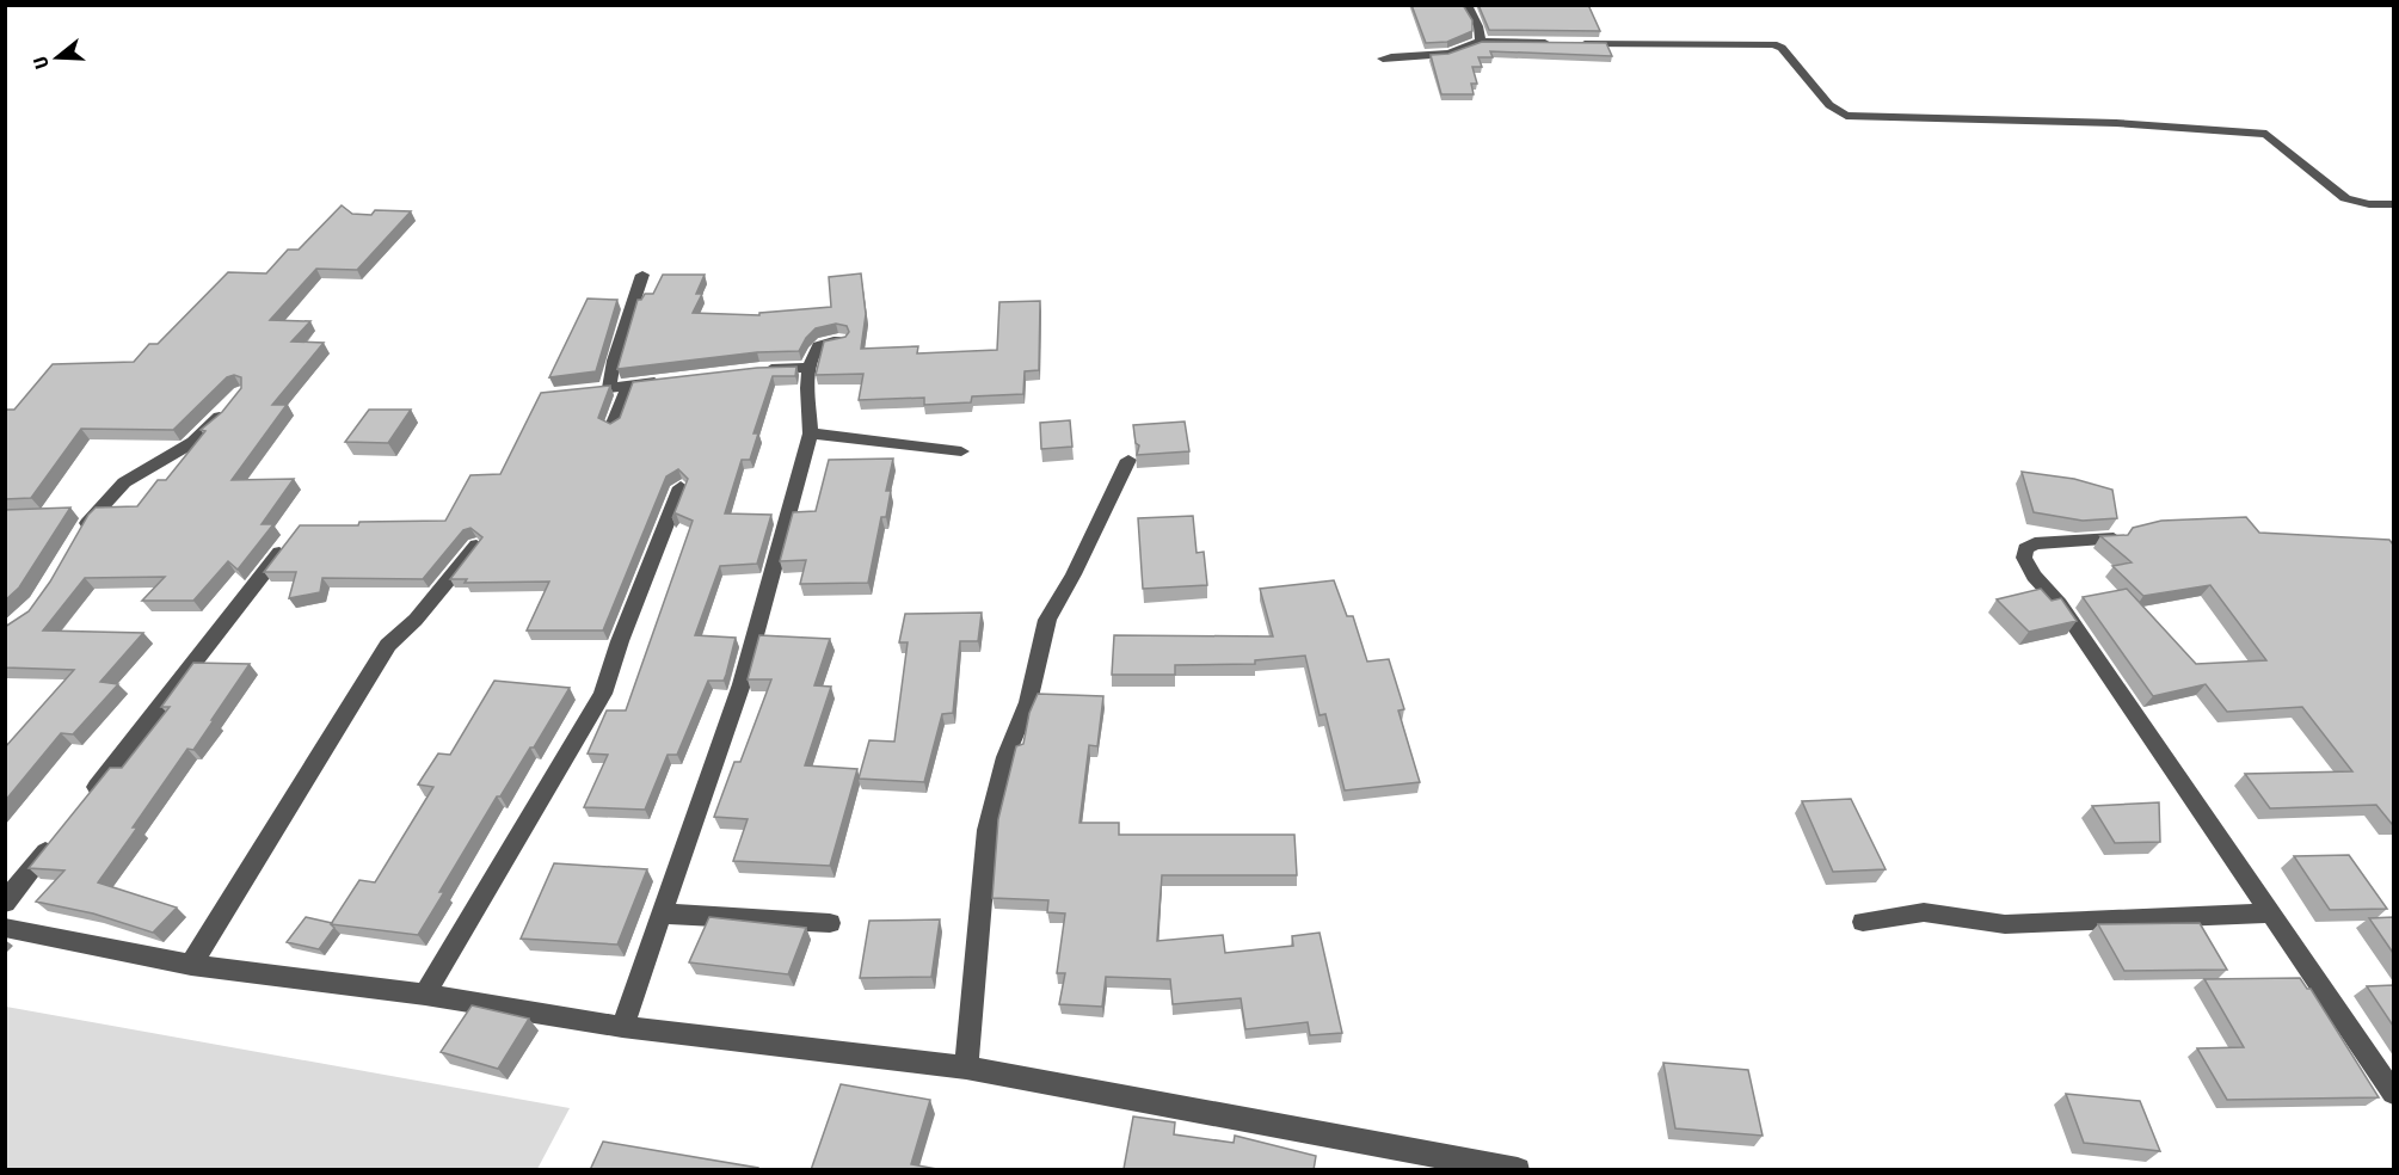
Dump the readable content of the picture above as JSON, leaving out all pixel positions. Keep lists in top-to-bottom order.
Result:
{
  "north": "left"
}
